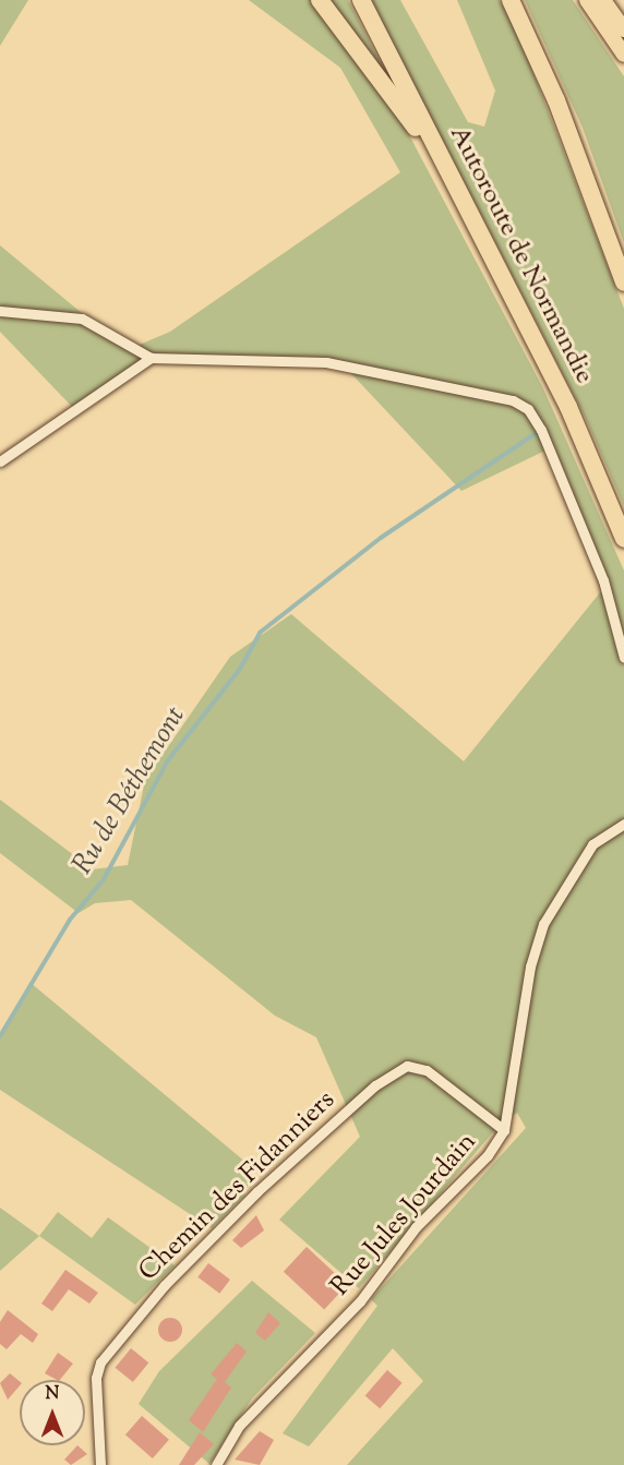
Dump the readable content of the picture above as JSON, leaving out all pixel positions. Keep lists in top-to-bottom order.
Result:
{
  "streets": {
    "highway": ["Autoroute de Normandie"],
    "street": ["Chemin des Fidanniers", "Rue Jules Jourdain"]
  },
  "crossings": [
    ["Chemin des Fidanniers", "Rue Jules Jourdain"]
  ],
  "water": ["Ru de Béthemont"],
  "north": "top"
}
